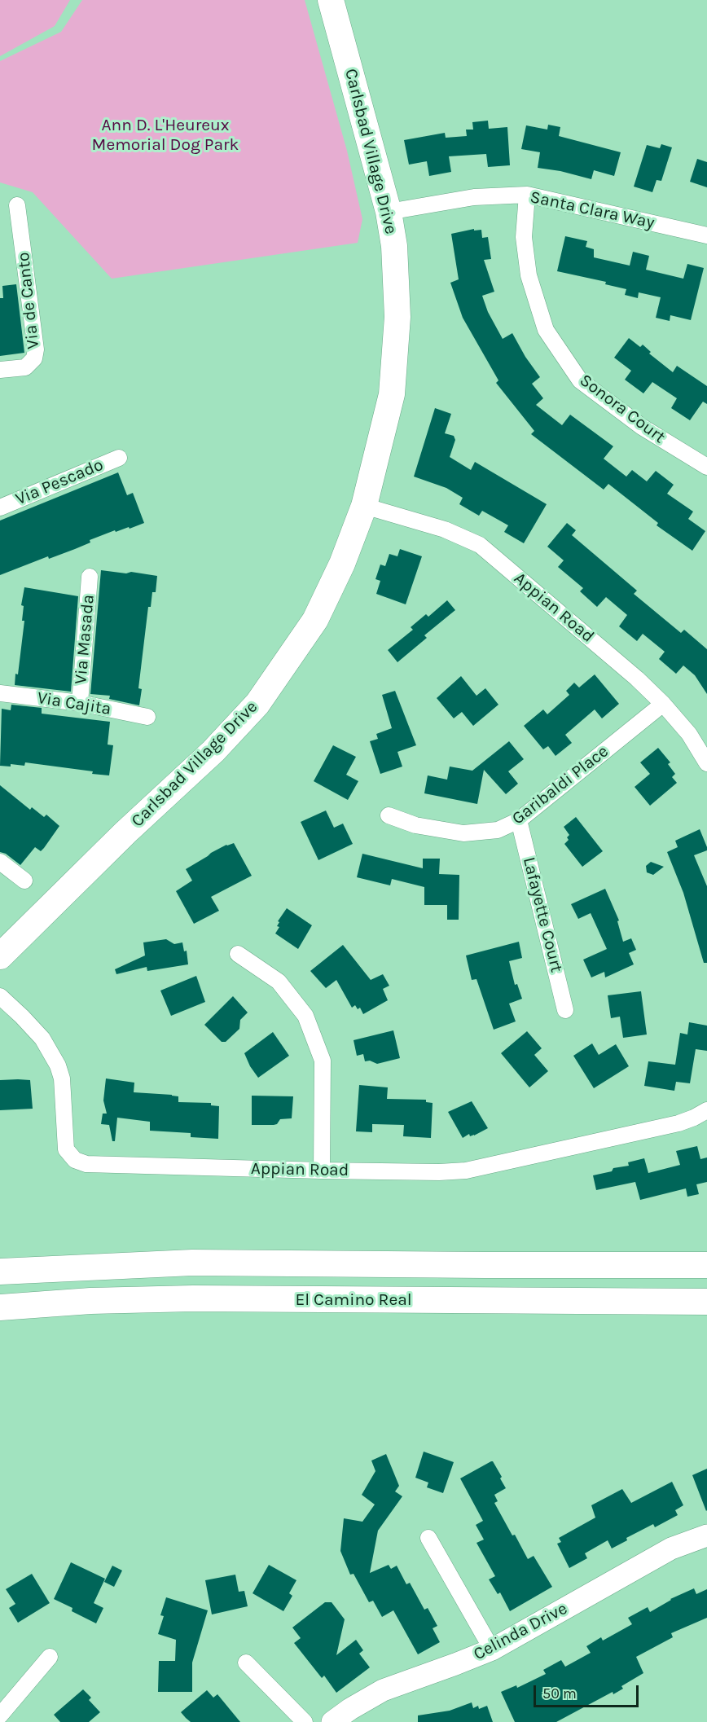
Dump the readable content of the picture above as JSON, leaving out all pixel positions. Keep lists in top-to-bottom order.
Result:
{
  "streets": {
    "main road": ["Carlsbad Village Drive", "El Camino Real"],
    "street": [
      "Santa Clara Way",
      "Via de Canto",
      "Sonora Court",
      "Via Pescado",
      "Appian Road",
      "Via Masada",
      "Via Cajita",
      "Garibaldi Place",
      "Lafayette Court",
      "Celinda Drive"
    ]
  },
  "crossings": [
    ["Carlsbad Village Drive", "Santa Clara Way"],
    ["Carlsbad Village Drive", "Appian Road"],
    ["Santa Clara Way", "Sonora Court"],
    ["Appian Road", "Garibaldi Place"],
    ["Via Masada", "Via Cajita"],
    ["Garibaldi Place", "Lafayette Court"]
  ],
  "parks": ["Ann D. L'Heureux Memorial Dog Park"],
  "scale_bar": "50 m"
}
